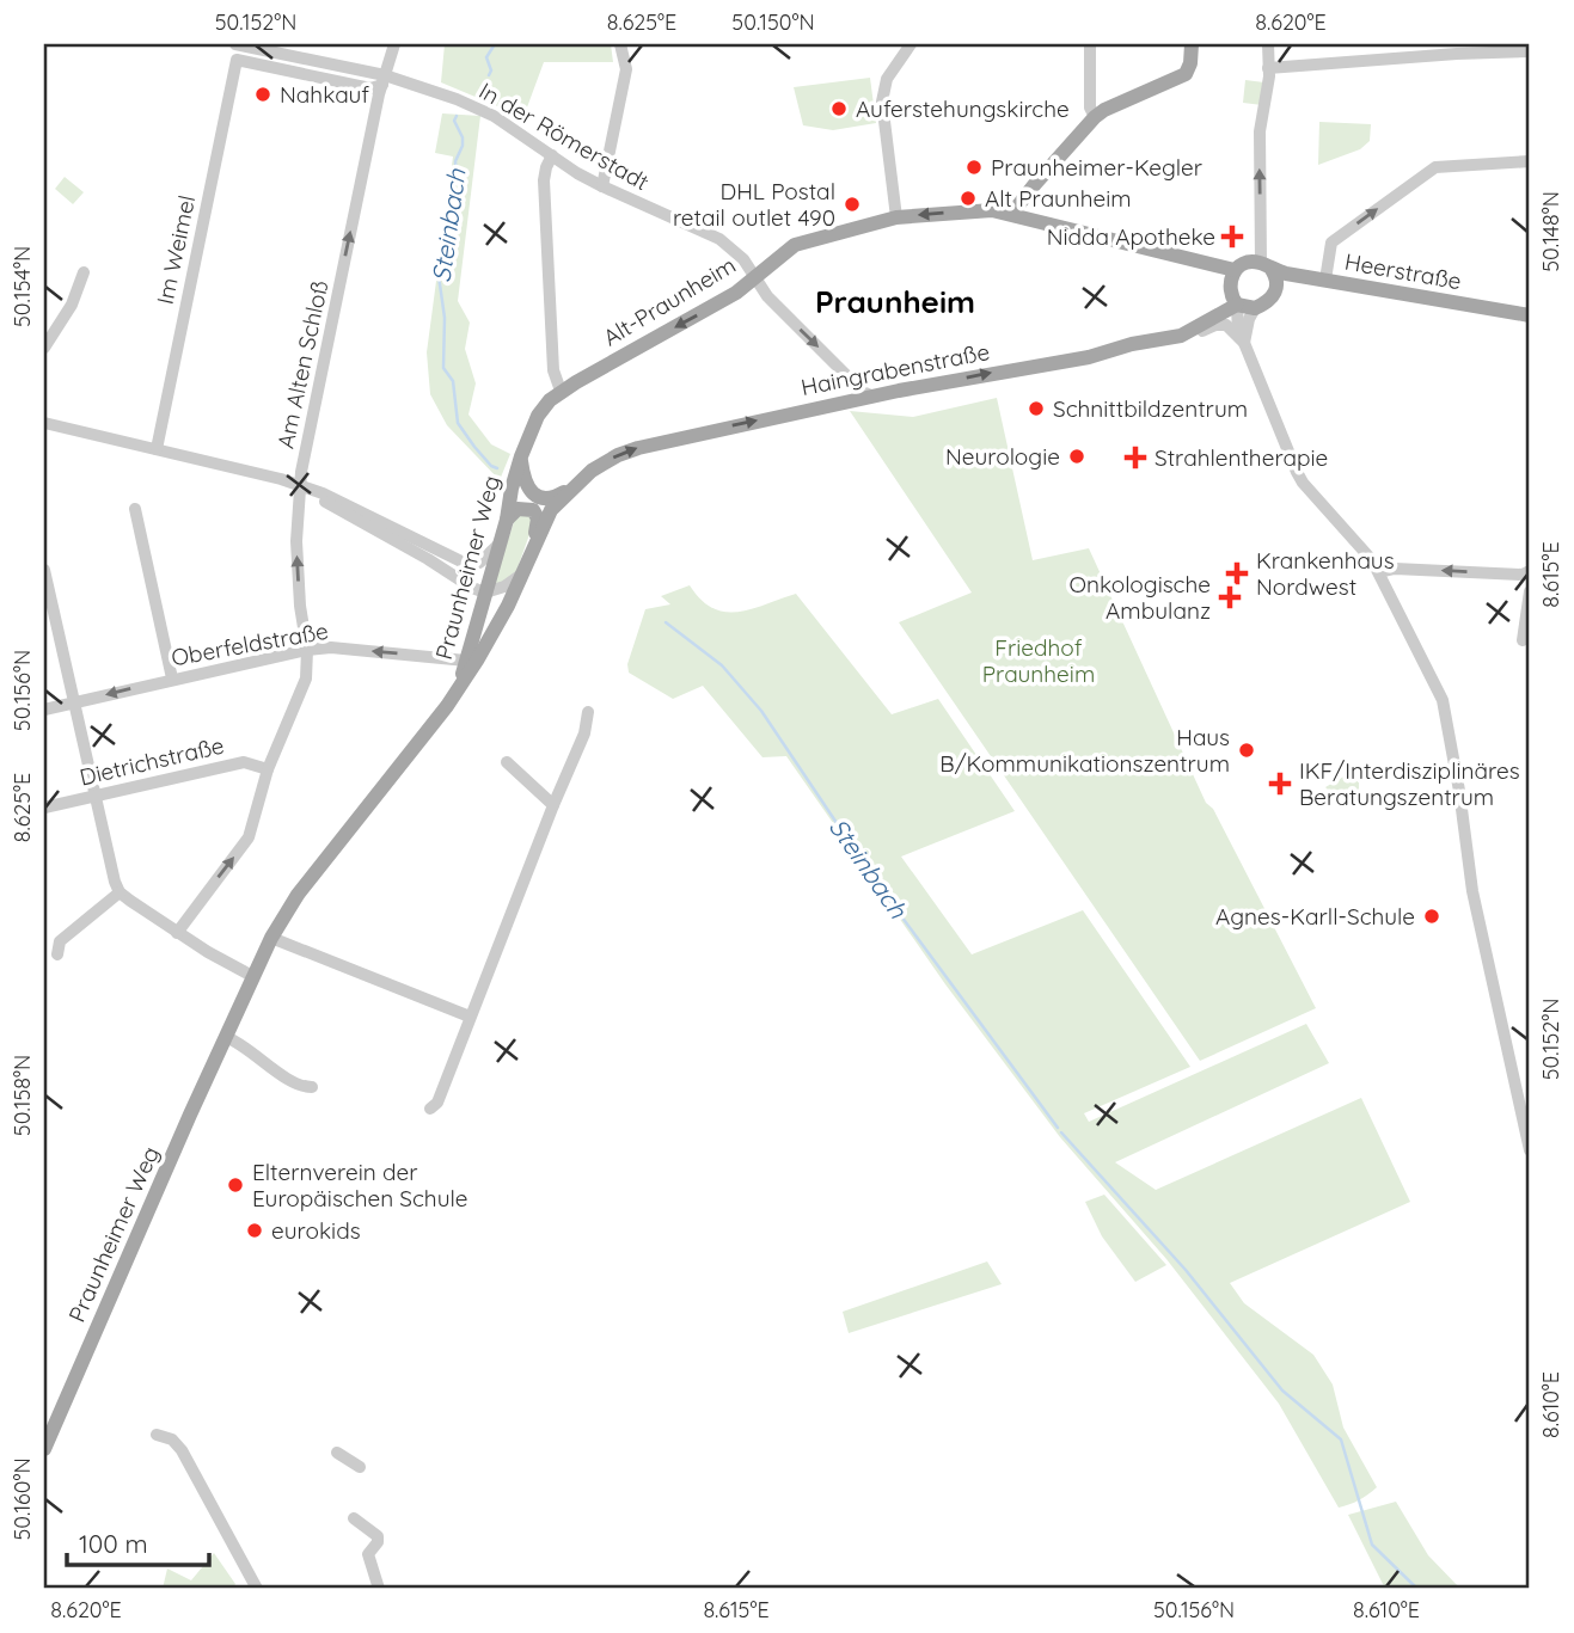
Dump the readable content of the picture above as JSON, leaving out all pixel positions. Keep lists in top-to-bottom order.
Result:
{
  "streets": {
    "main road": [
      "Heerstraße",
      "Alt-Praunheim",
      "Haingrabenstraße",
      "Praunheimer Weg"
    ],
    "street": [
      "In der Römerstadt",
      "Im Weimel",
      "Am Alten Schloß",
      "Oberfeldstraße",
      "Dietrichstraße"
    ]
  },
  "crossings": [
    ["In der Römerstadt", "Im Weimel"],
    ["In der Römerstadt", "Alt-Praunheim"],
    ["In der Römerstadt", "Am Alten Schloß"],
    ["In der Römerstadt", "Haingrabenstraße"],
    ["Heerstraße", "Haingrabenstraße"],
    ["Alt-Praunheim", "Praunheimer Weg"],
    ["Am Alten Schloß", "Oberfeldstraße"],
    ["Am Alten Schloß", "Dietrichstraße"],
    ["Haingrabenstraße", "Praunheimer Weg"],
    ["Praunheimer Weg", "Oberfeldstraße"]
  ],
  "one_way": [
    "Alt-Praunheim",
    "Am Alten Schloß",
    "Haingrabenstraße",
    "Oberfeldstraße"
  ],
  "districts": ["Praunheim"],
  "water": ["Steinbach"],
  "parks": ["Friedhof Praunheim"],
  "places": {
    "other": [
      "Nahkauf",
      "Auferstehungskirche",
      "Praunheimer-Kegler",
      "Alt Praunheim",
      "DHL Postal retail outlet 490",
      "Schnittbildzentrum",
      "Neurologie",
      "Haus B/Kommunikationszentrum",
      "Agnes-Karll-Schule",
      "Elternverein der Europäischen Schule",
      "eurokids"
    ],
    "health": [
      "Nidda Apotheke",
      "Strahlentherapie",
      "Krankenhaus Nordwest",
      "Onkologische Ambulanz",
      "IKF/Interdisziplinäres Beratungszentrum"
    ]
  },
  "scale_bar": "100 m",
  "coordinates": [
    "50.152°N",
    "8.625°E",
    "50.150°N",
    "8.620°E",
    "50.148°N",
    "50.154°N",
    "8.615°E",
    "50.156°N",
    "50.158°N",
    "8.610°E",
    "50.160°N"
  ]
}
